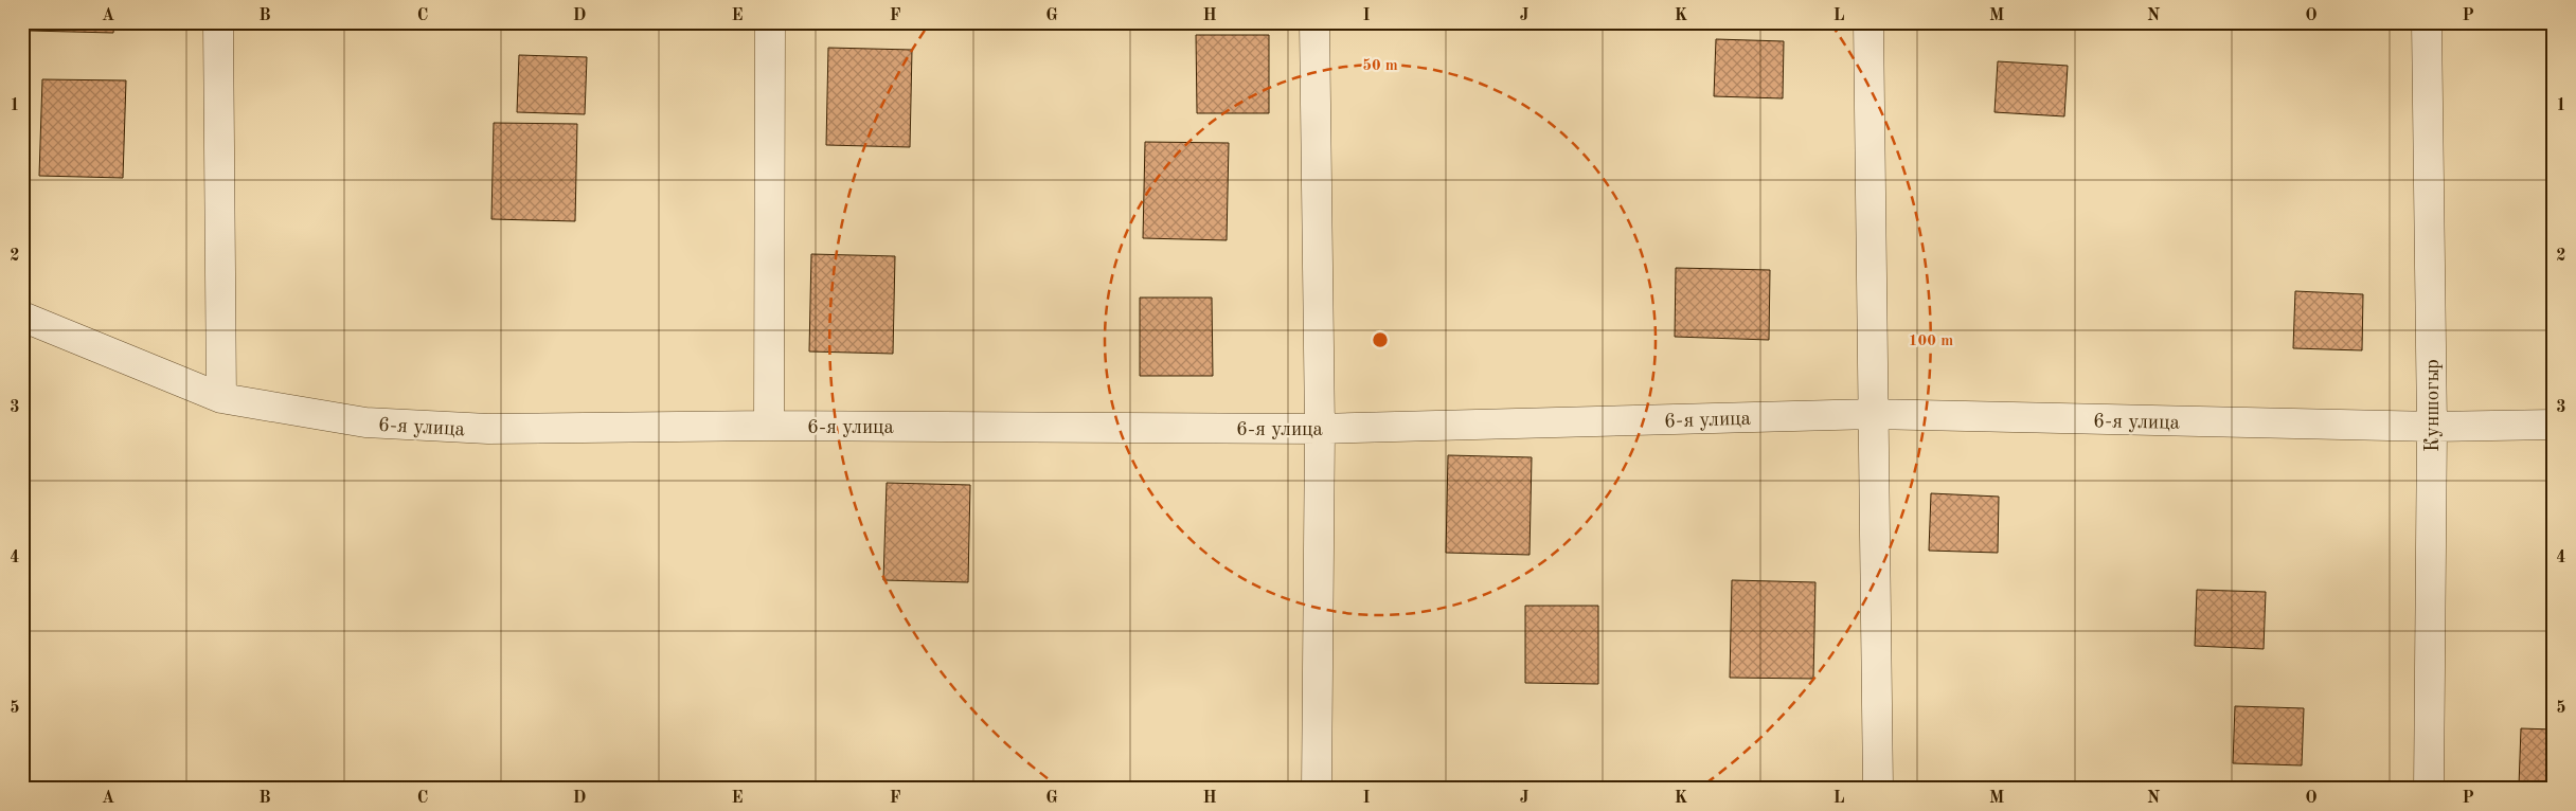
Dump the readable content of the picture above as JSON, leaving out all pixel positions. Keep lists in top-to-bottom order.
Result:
{
  "streets": {
    "street": ["Куншогыр", "6-я улица"]
  },
  "crossings": [
    ["Куншогыр", "6-я улица"]
  ],
  "grid": {
    "columns": [
      "A",
      "B",
      "C",
      "D",
      "E",
      "F",
      "G",
      "H",
      "I",
      "J",
      "K",
      "L",
      "M",
      "N",
      "O",
      "P"
    ],
    "rows": [
      "1",
      "2",
      "3",
      "4",
      "5"
    ]
  },
  "rings": ["50 m", "100 m"]
}
